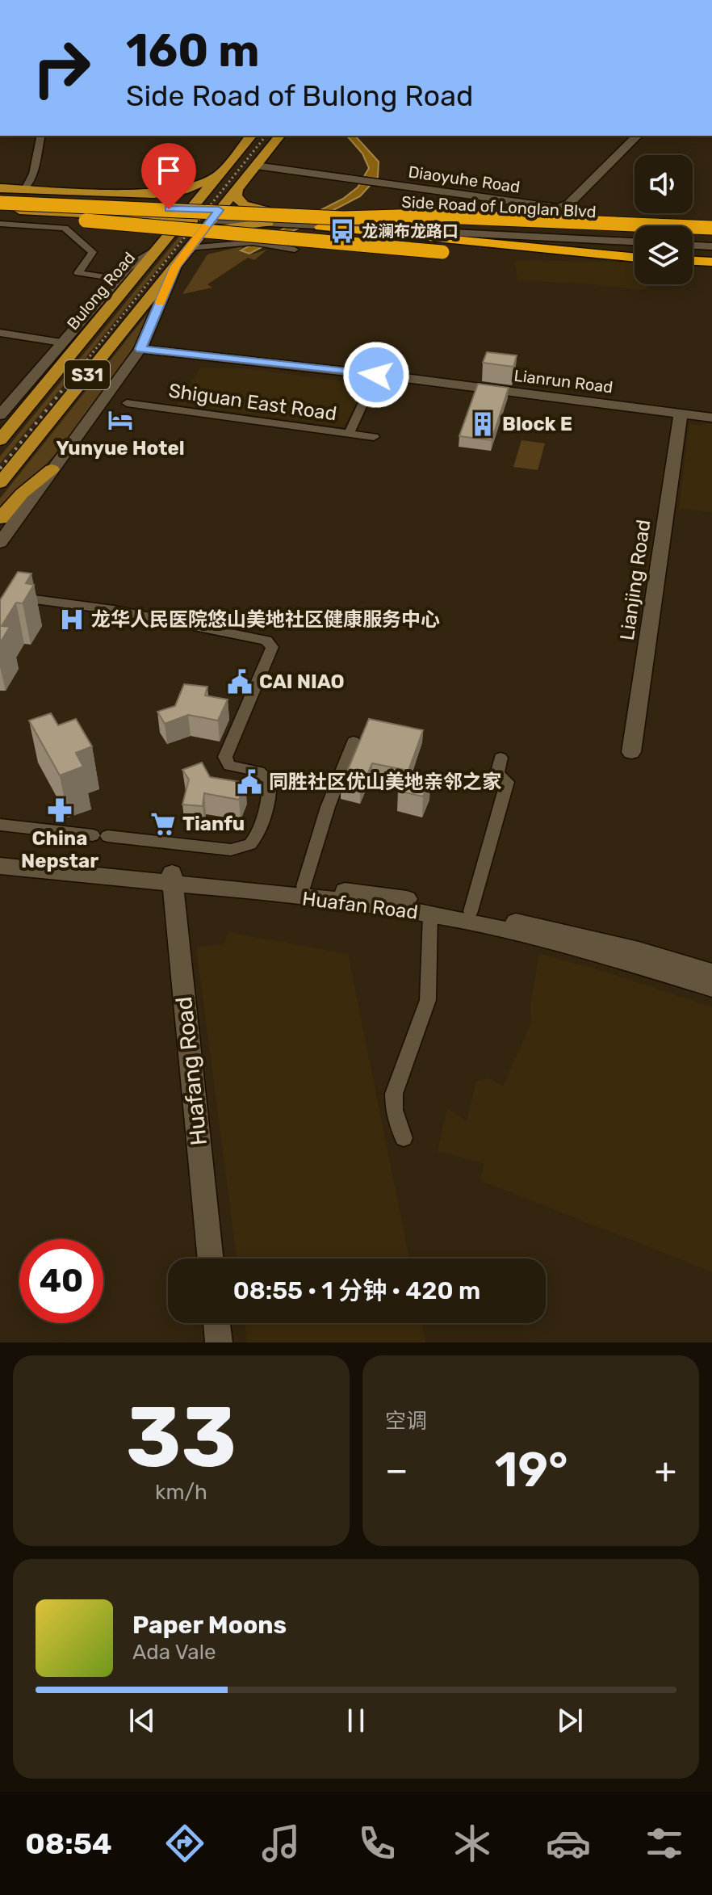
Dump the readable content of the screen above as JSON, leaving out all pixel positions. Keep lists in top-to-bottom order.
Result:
{
  "streets": {
    "main road": [
      "Diaoyuhe Road",
      "Side Road of Longlan Blvd",
      "Bulong Road",
      "S31",
      "Lianrun Road",
      "Lianjing Road",
      "Huafan Road",
      "Huafang Road"
    ],
    "street": ["Shiguan East Road"]
  },
  "crossings": [
    ["Diaoyuhe Road", "S31"],
    ["Lianrun Road", "Lianjing Road"],
    ["Huafan Road", "Huafang Road"]
  ],
  "places": {
    "bus stop": ["龙澜布龙路口"],
    "hotel": ["Yunyue Hotel"],
    "building": ["Block E"],
    "hospital": ["龙华人民医院悠山美地社区健康服务中心"],
    "public building": ["CAI NIAO", "同胜社区优山美地亲邻之家"],
    "pharmacy": ["China Nepstar"],
    "supermarket": ["Tianfu"]
  },
  "page": {
    "turn": ["160 m", "Side Road of Bulong Road"],
    "limit": "40",
    "trip": "08:55 · 1 分钟 · 420 m",
    "tile": [
      ["33", "km/h"],
      "空调"
    ],
    "heat": ["−", "19°", "+"],
    "song": ["Paper Moons", "Ada Vale"],
    "tabs": "08:54"
  }
}
